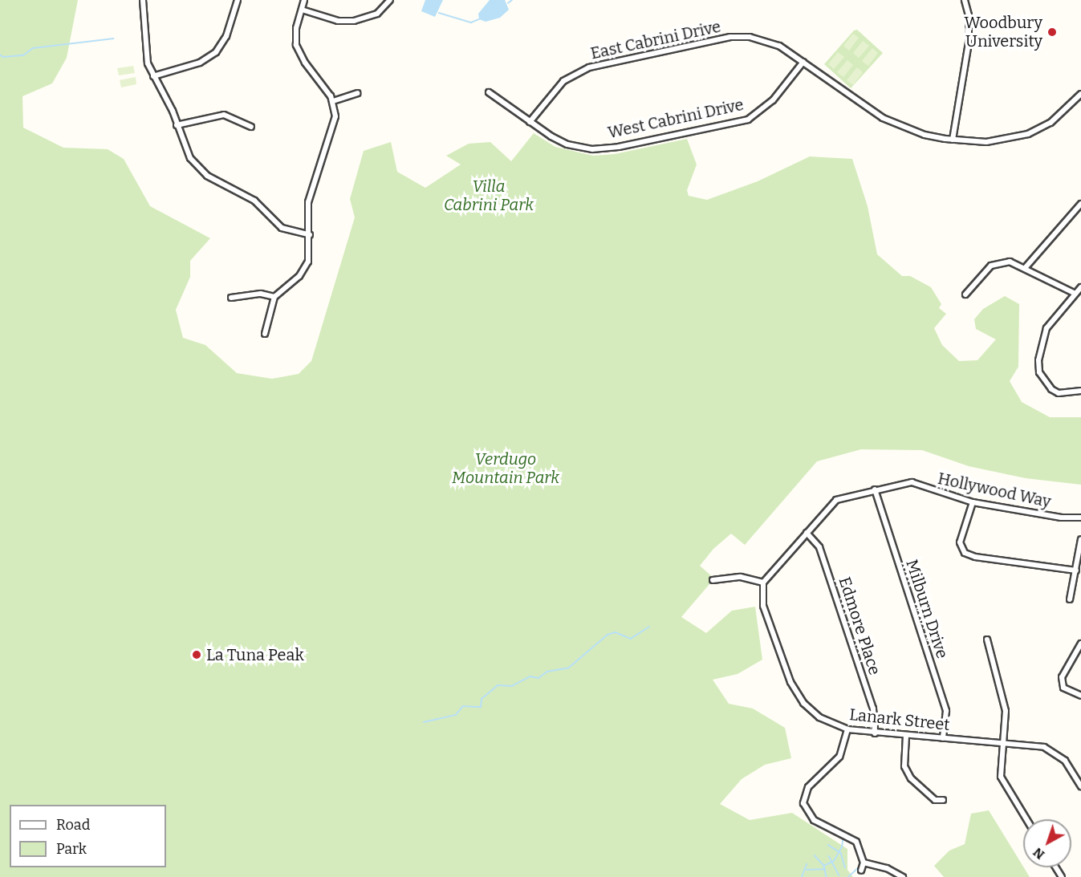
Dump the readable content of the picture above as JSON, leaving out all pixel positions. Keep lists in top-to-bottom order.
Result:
{
  "streets": {
    "street": [
      "East Cabrini Drive",
      "West Cabrini Drive",
      "Hollywood Way",
      "Milburn Drive",
      "Edmore Place",
      "Lanark Street"
    ]
  },
  "crossings": [
    ["East Cabrini Drive", "West Cabrini Drive"],
    ["Hollywood Way", "Milburn Drive"],
    ["Hollywood Way", "Edmore Place"],
    ["Hollywood Way", "Lanark Street"],
    ["Milburn Drive", "Lanark Street"],
    ["Edmore Place", "Lanark Street"]
  ],
  "parks": ["Villa Cabrini Park", "Verdugo Mountain Park"],
  "places": ["Woodbury University", "La Tuna Peak"],
  "legend": ["Road", "Park"],
  "north": "bottom left"
}
